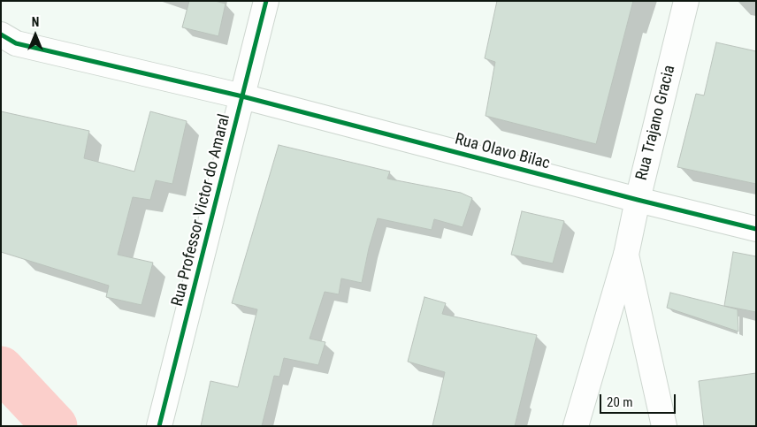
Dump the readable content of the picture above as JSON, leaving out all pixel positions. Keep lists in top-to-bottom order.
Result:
{
  "streets": {
    "street": ["Rua Trajano Gracia", "Rua Olavo Bilac", "Rua Professor Victor do Amaral"]
  },
  "crossings": [
    ["Rua Trajano Gracia", "Rua Olavo Bilac"],
    ["Rua Olavo Bilac", "Rua Professor Victor do Amaral"]
  ],
  "scale_bar": "20 m",
  "north": "top"
}
